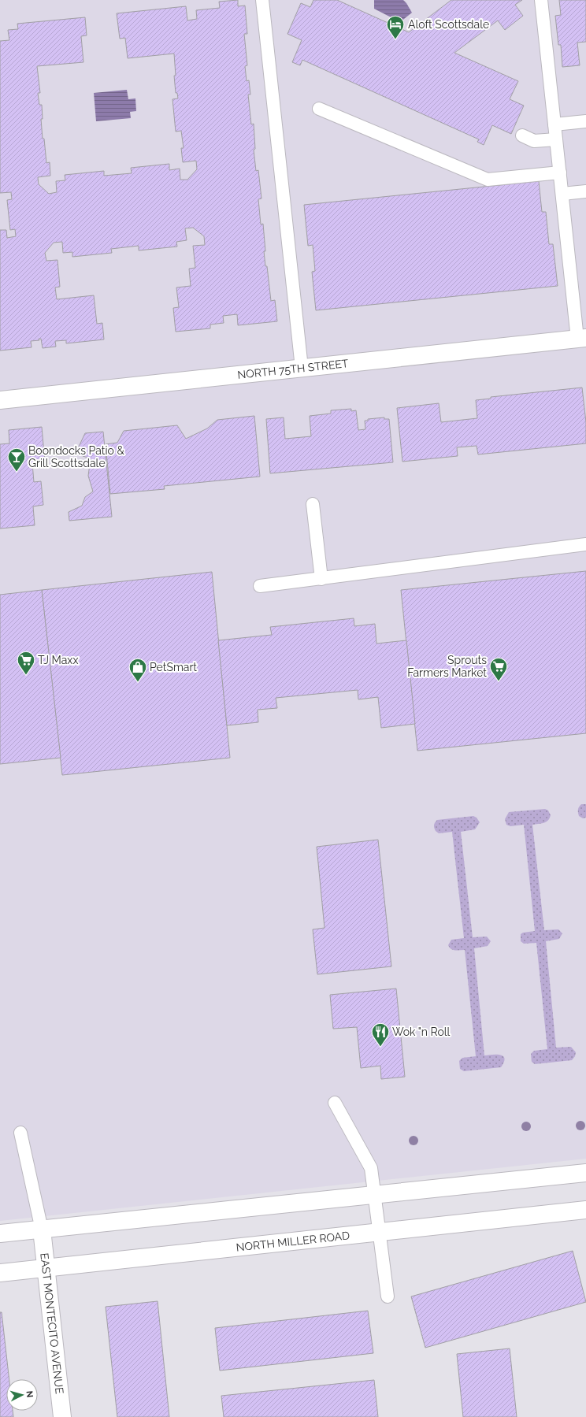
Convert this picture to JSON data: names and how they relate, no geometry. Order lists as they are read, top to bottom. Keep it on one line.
{"streets":{"street":["NORTH 75TH STREET","NORTH MILLER ROAD","EAST MONTECITO AVENUE"]},"crossings":[["NORTH MILLER ROAD","EAST MONTECITO AVENUE"]],"places":{"hotel":["Aloft Scottsdale"],"bar":["Boondocks Patio & Grill Scottsdale"],"supermarket":["TJ Maxx","Sprouts Farmers Market"],"shop":["PetSmart"],"restaurant":["Wok \"n Roll"]},"north":"right"}
